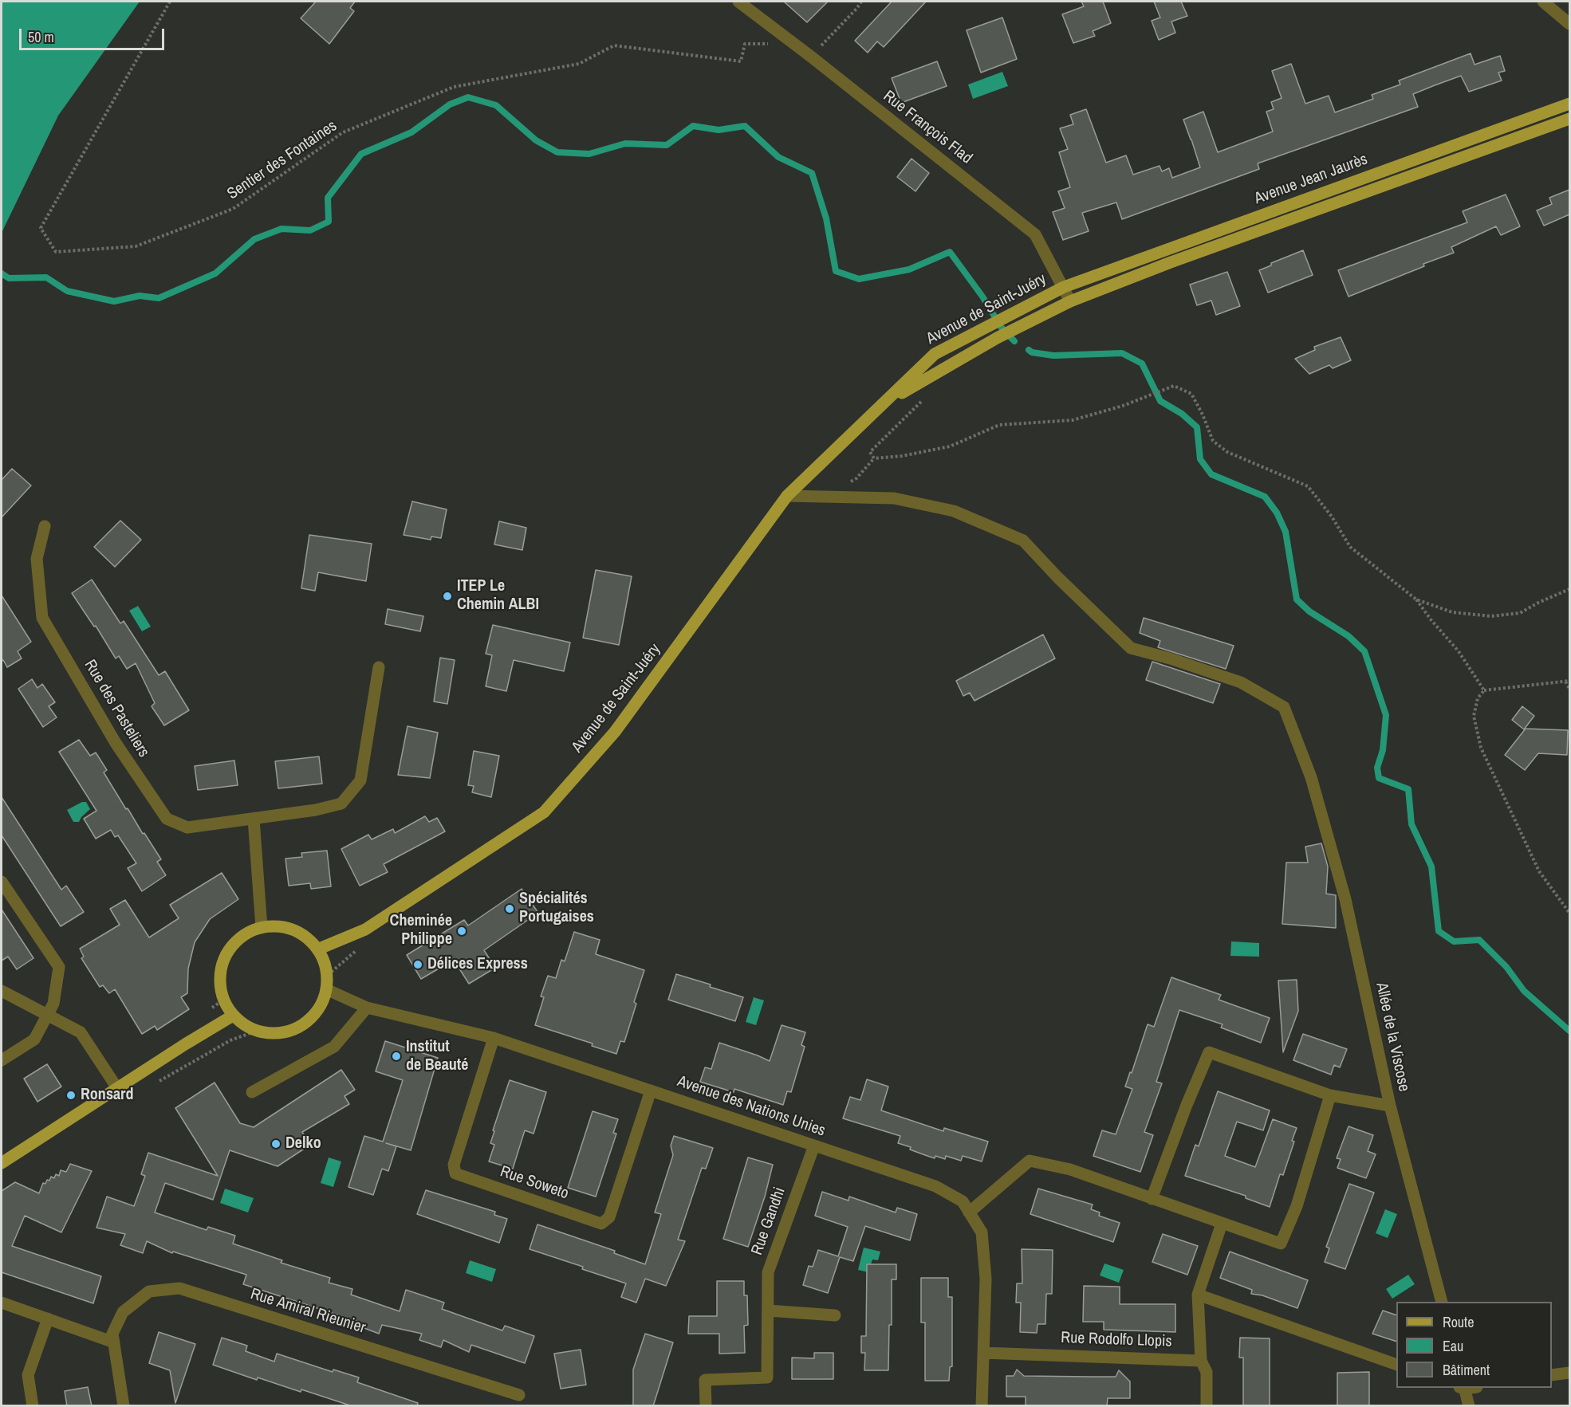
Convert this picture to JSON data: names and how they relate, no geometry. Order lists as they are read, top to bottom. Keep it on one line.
{"streets":{"main road":["Avenue Jean Jaurès","Avenue de Saint-Juéry"],"street":["Rue François Flad","Rue des Pasteliers","Allée de la Viscose","Avenue des Nations Unies","Rue Soweto","Rue Gandhi","Rue Amiral Rieunier","Rue Rodolfo Llopis"],"path":["Sentier des Fontaines"]},"crossings":[["Rue François Flad","Avenue Jean Jaurès"],["Rue François Flad","Avenue de Saint-Juéry"],["Avenue Jean Jaurès","Avenue de Saint-Juéry"],["Avenue de Saint-Juéry","Allée de la Viscose"],["Avenue de Saint-Juéry","Avenue des Nations Unies"],["Avenue des Nations Unies","Rue Soweto"],["Avenue des Nations Unies","Rue Gandhi"],["Avenue des Nations Unies","Rue Rodolfo Llopis"]],"places":["ITEP Le Chemin ALBI","Spécialités Portugaises","Cheminée Philippe","Délices Express","Institut de Beauté","Ronsard","Delko"],"legend":["Route","Eau","Bâtiment"],"scale_bar":"50 m"}
